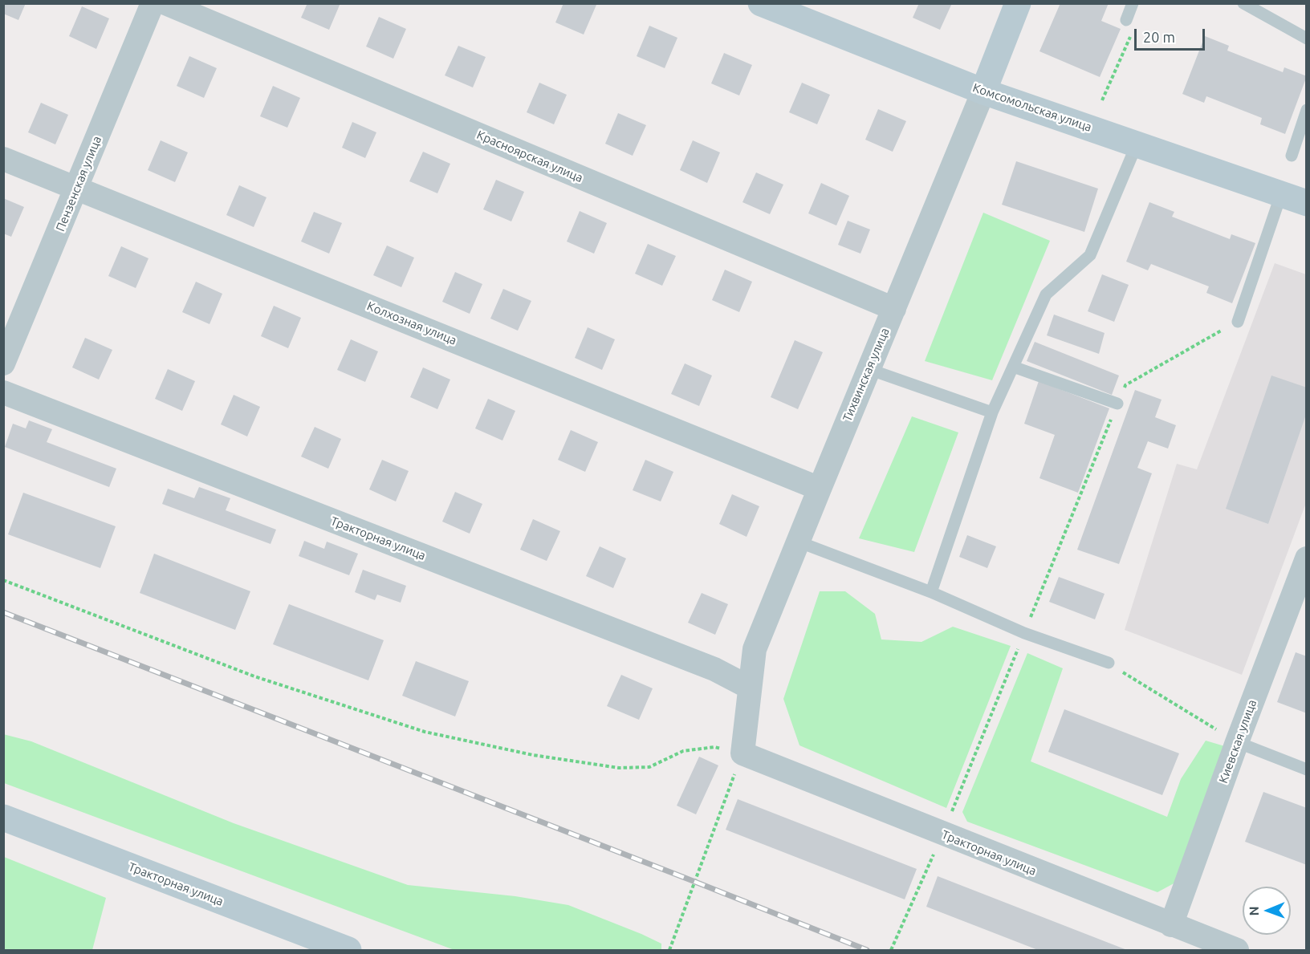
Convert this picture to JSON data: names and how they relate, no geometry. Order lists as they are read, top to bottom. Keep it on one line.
{"streets":{"main road":["Комсомольская улица","Тихвинская улица","Тракторная улица"],"street":["Красноярская улица","Пензенская улица","Колхозная улица","Киевская улица"]},"crossings":[["Комсомольская улица","Тихвинская улица"],["Красноярская улица","Тихвинская улица"],["Пензенская улица","Колхозная улица"],["Колхозная улица","Тихвинская улица"],["Тихвинская улица","Тракторная улица"],["Тракторная улица","Киевская улица"]],"scale_bar":"20 m","north":"left"}
